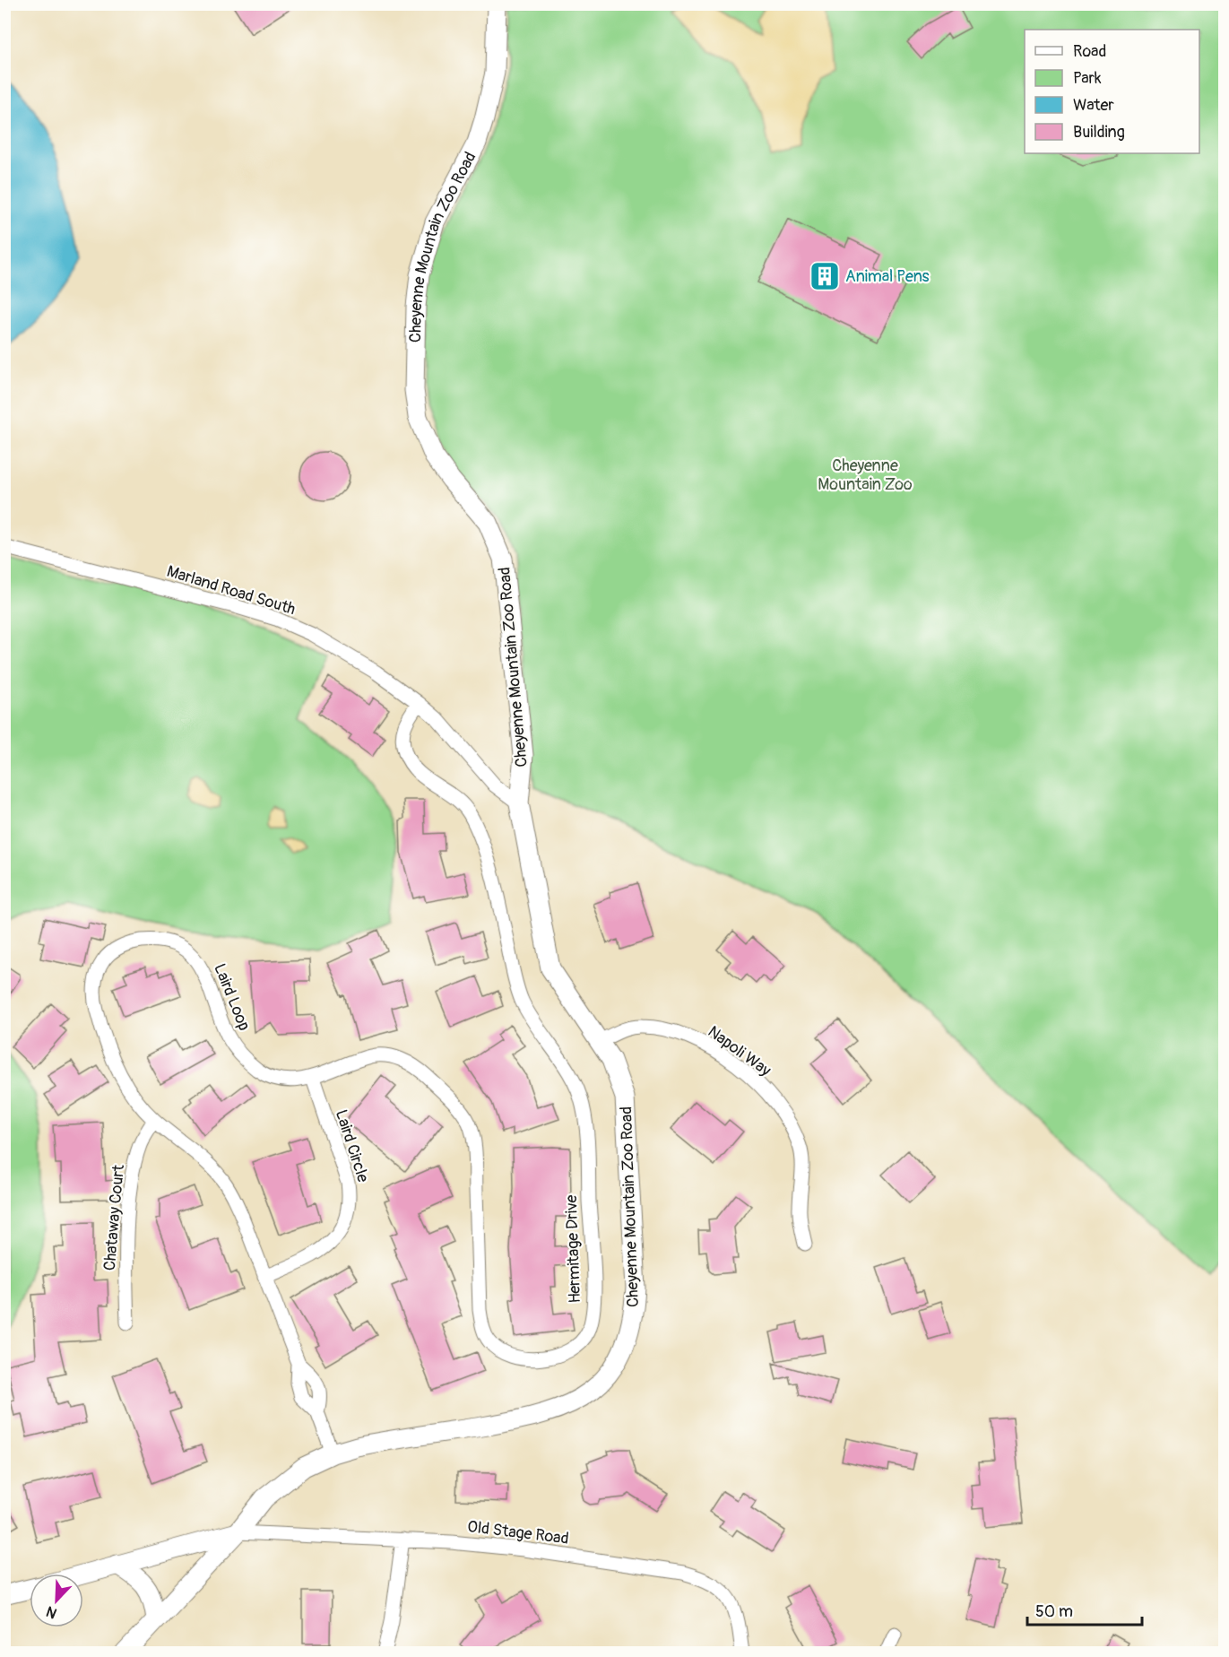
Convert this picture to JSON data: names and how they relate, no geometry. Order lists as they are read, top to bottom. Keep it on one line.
{"streets":{"street":["Cheyenne Mountain Zoo Road","Marland Road South","Laird Loop","Napoli Way","Laird Circle","Chataway Court","Hermitage Drive","Old Stage Road"]},"crossings":[["Cheyenne Mountain Zoo Road","Marland Road South"],["Cheyenne Mountain Zoo Road","Napoli Way"],["Cheyenne Mountain Zoo Road","Old Stage Road"],["Marland Road South","Hermitage Drive"],["Laird Loop","Laird Circle"],["Laird Loop","Chataway Court"],["Laird Loop","Hermitage Drive"],["Laird Circle","Hermitage Drive"]],"parks":["Cheyenne Mountain Zoo"],"places":{"building":["Animal Pens"]},"legend":["Road","Park","Water","Building"],"scale_bar":"50 m","north":"bottom left"}
